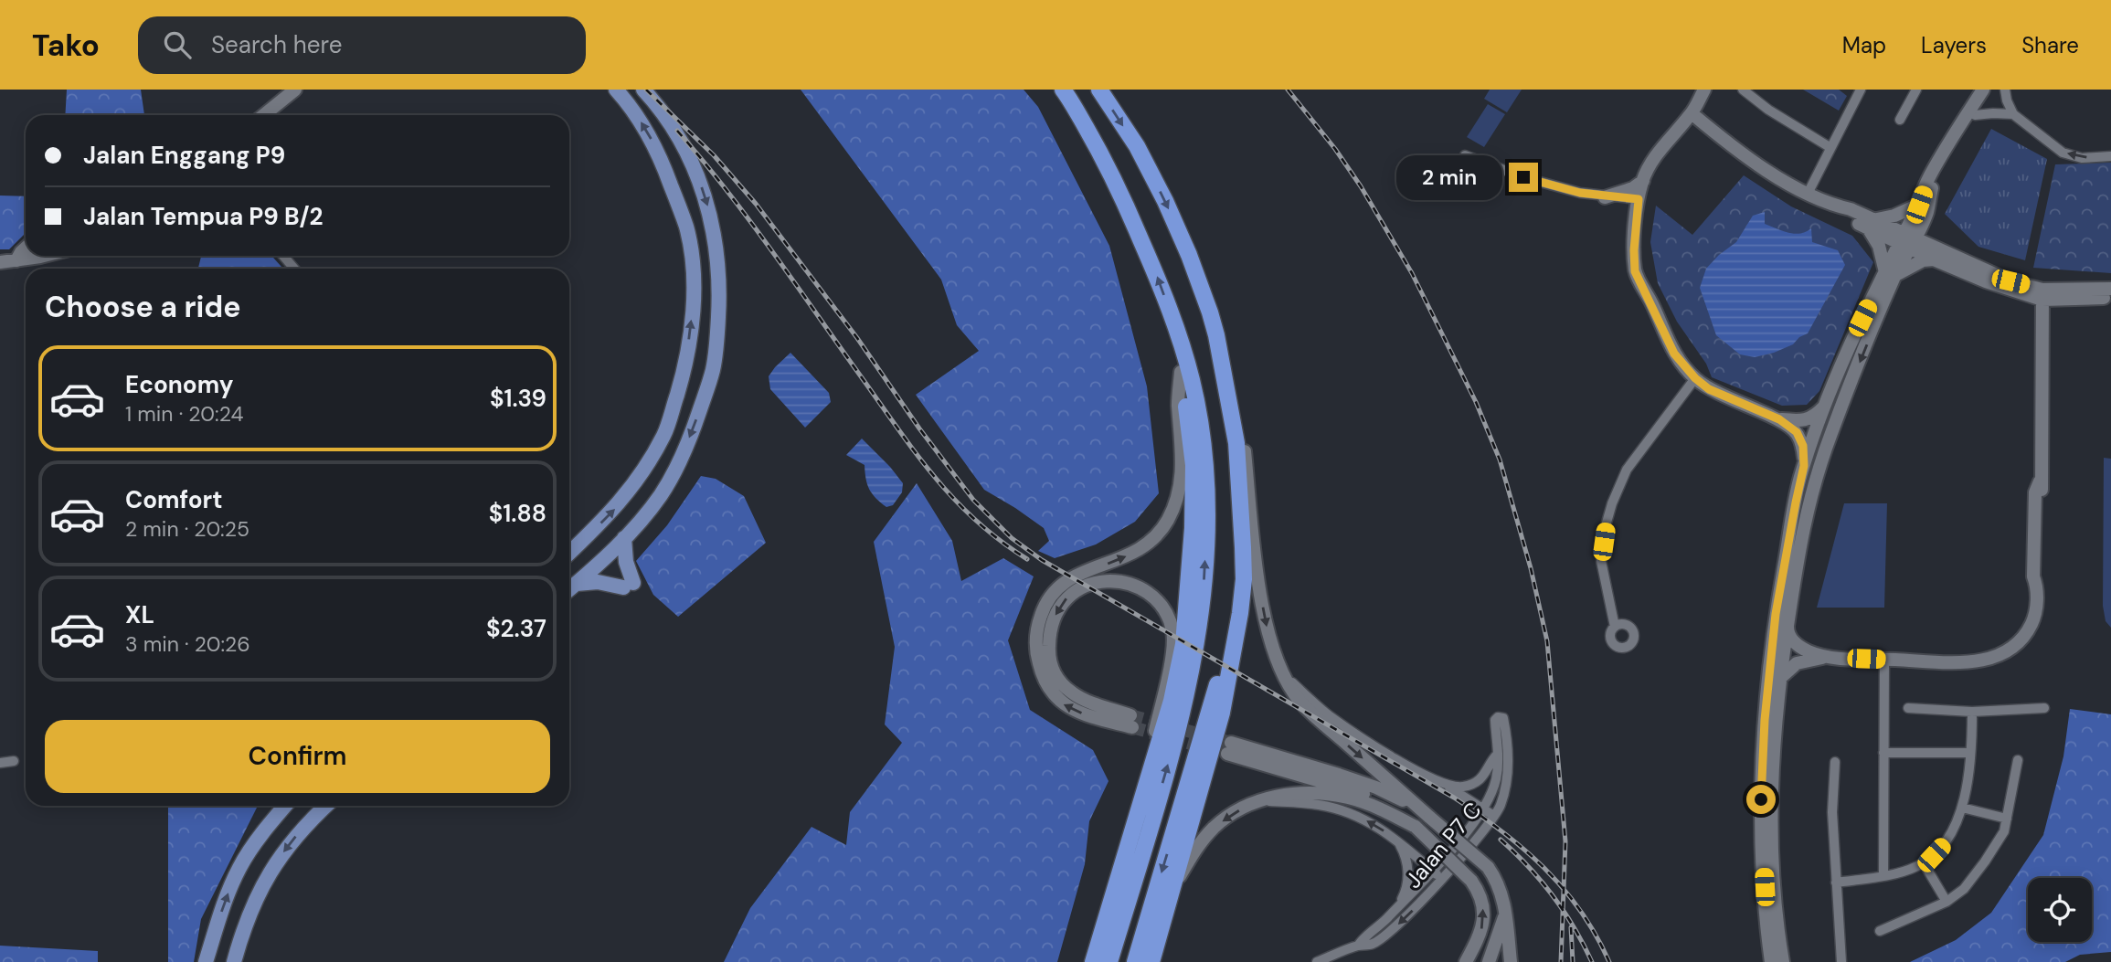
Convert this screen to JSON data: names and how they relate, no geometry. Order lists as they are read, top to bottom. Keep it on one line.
{"streets":{"street":["Jalan P7 C"]},"page":{"header":"Tako","search":"Search here","nav":["Map","Layers","Share"],"banner":["Jalan Enggang P9","Jalan Tempua P9 B/2"],"bubble":"2 min","heading":"Choose a ride","list":[{"name":"Economy","note":"1 min · 20:24","value":"$1.39"},{"name":"Comfort","note":"2 min · 20:25","value":"$1.88"},{"name":"XL","note":"3 min · 20:26","value":"$2.37"}],"buttons":"Confirm"}}
